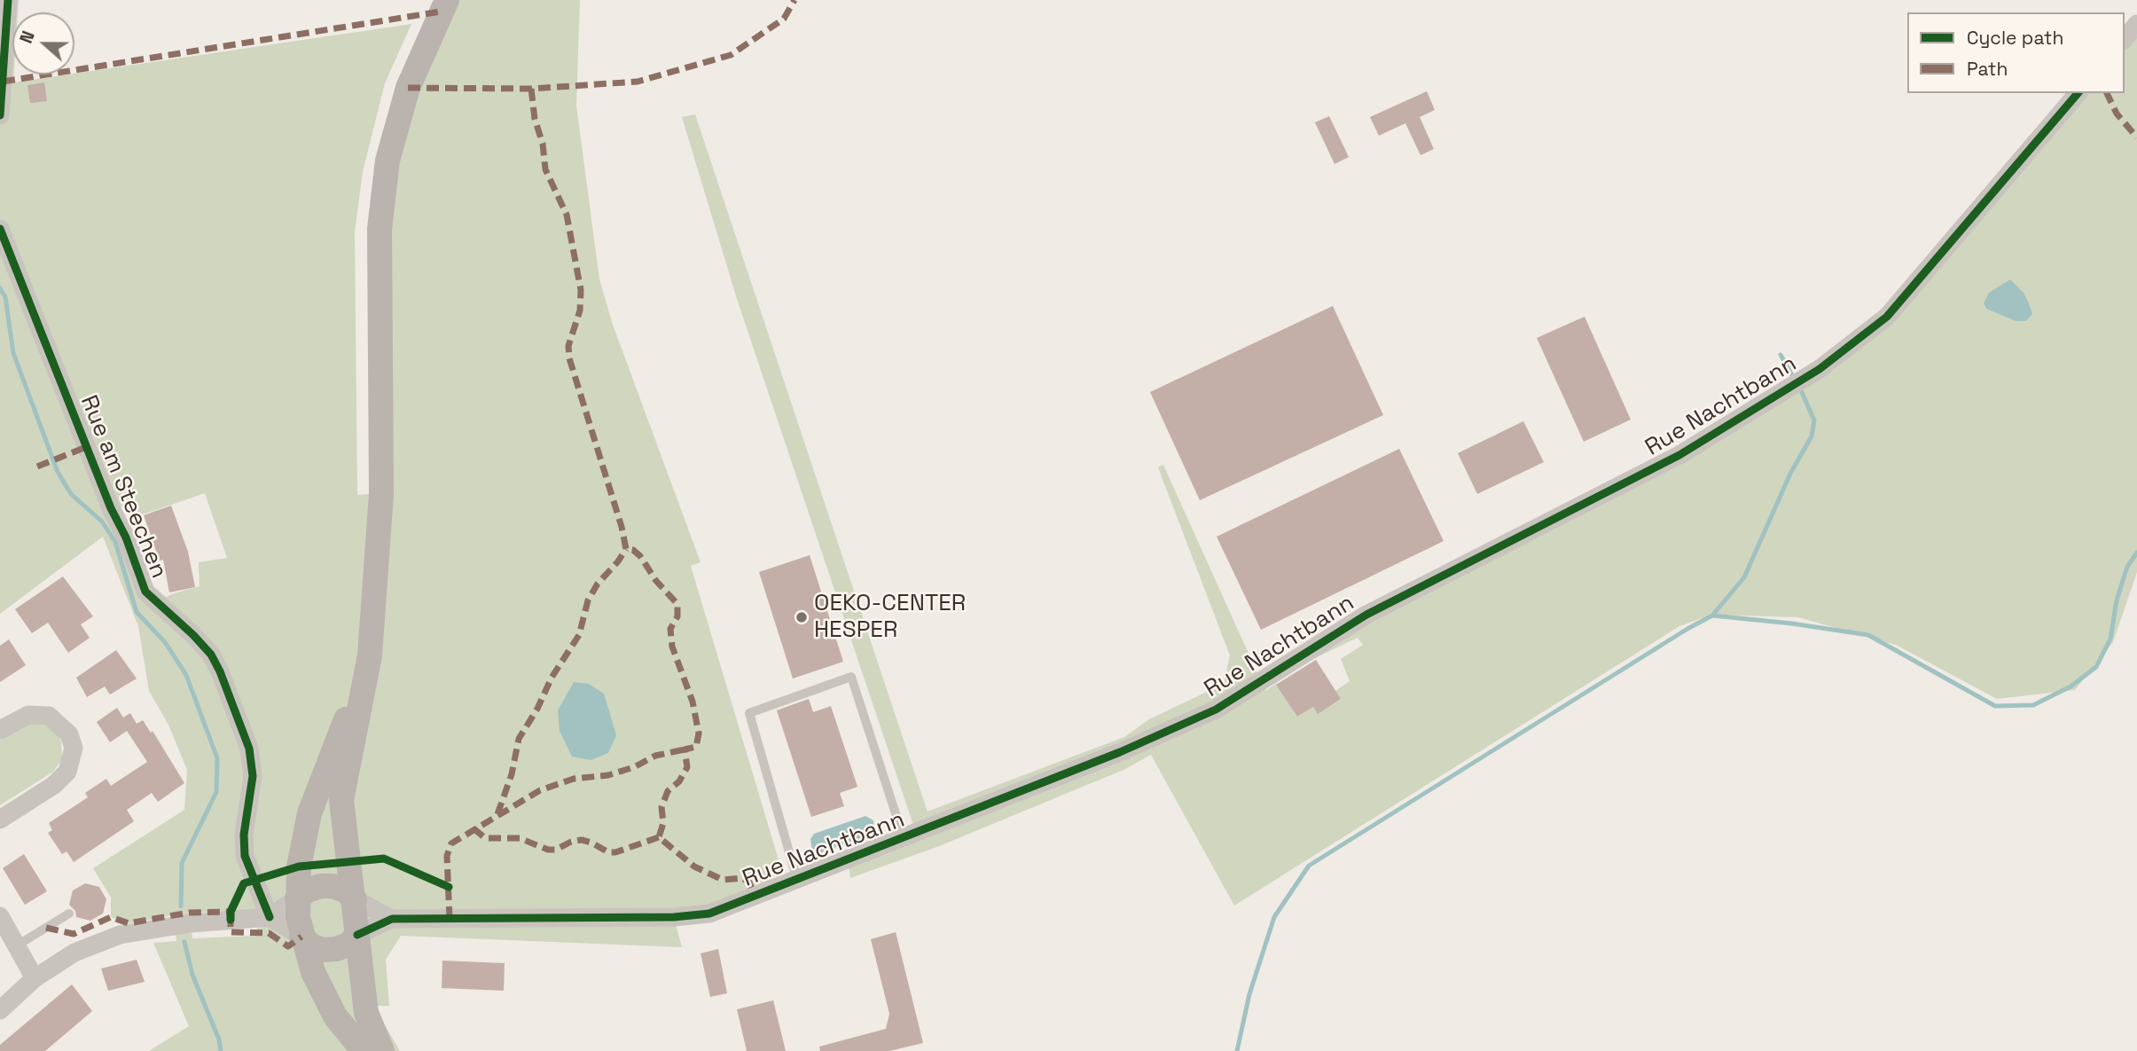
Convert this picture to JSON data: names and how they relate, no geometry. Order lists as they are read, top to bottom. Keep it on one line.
{"streets":{"street":["Rue Nachtbann","Rue am Steechen"]},"places":["OEKO-CENTER HESPER"],"legend":["Cycle path","Path"],"north":"left"}
